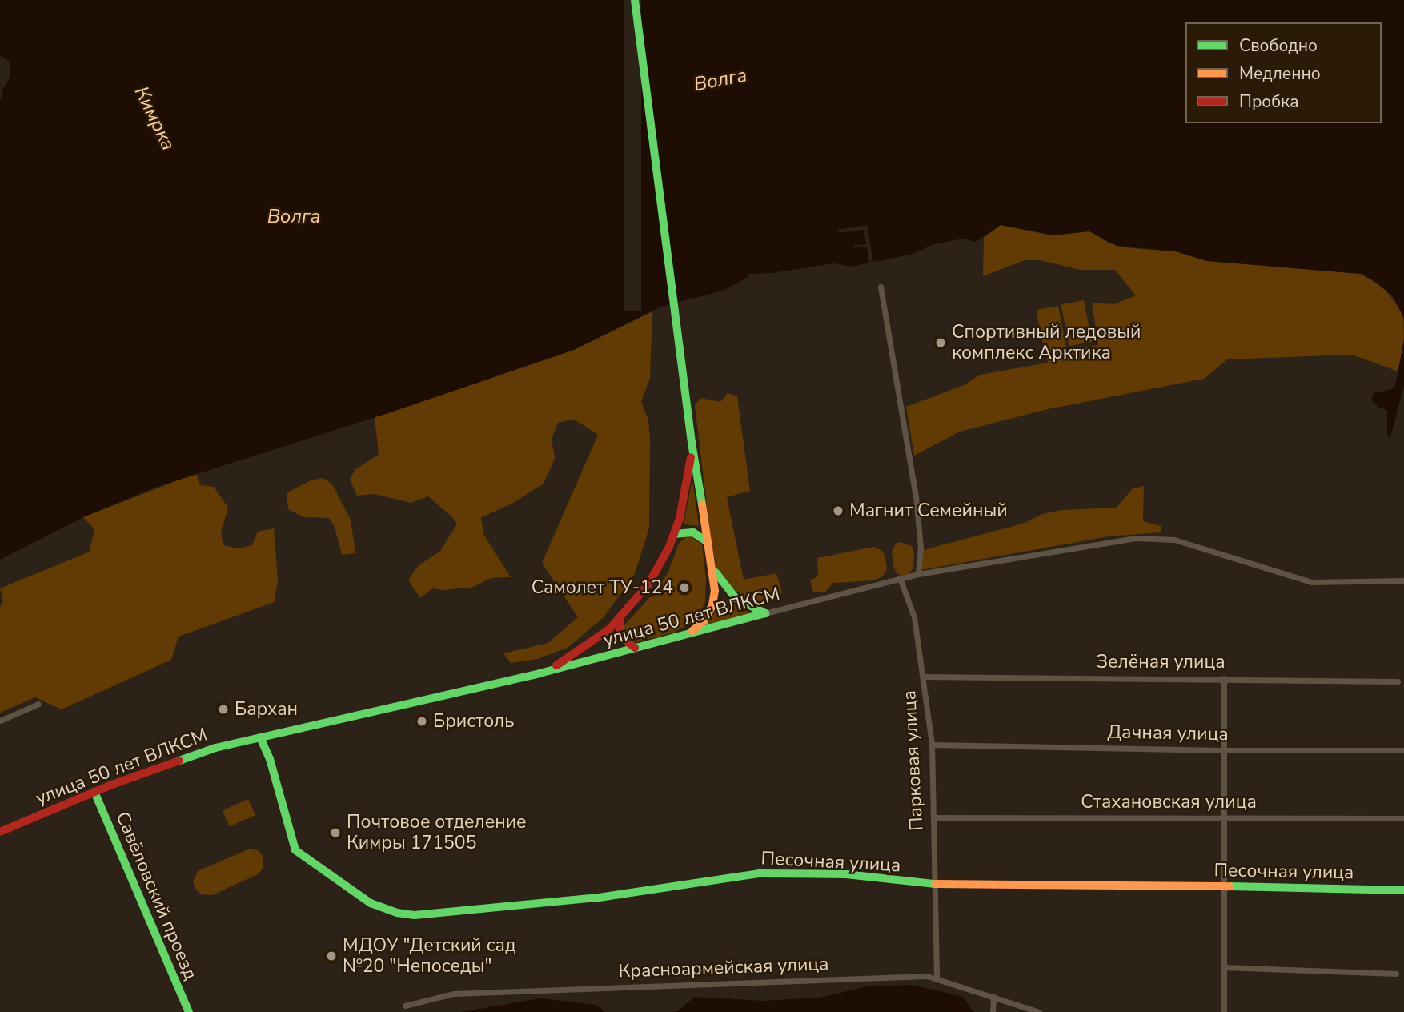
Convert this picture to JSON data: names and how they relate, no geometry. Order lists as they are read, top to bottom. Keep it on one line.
{"streets":{"main road":["улица 50 лет ВЛКСМ","Песочная улица","Савёловский проезд"],"street":["Зелёная улица","Дачная улица","Парковая улица","Стахановская улица","Красноармейская улица"]},"crossings":[["улица 50 лет ВЛКСМ","Парковая улица"],["улица 50 лет ВЛКСМ","Песочная улица"],["улица 50 лет ВЛКСМ","Савёловский проезд"],["Зелёная улица","Парковая улица"],["Дачная улица","Парковая улица"],["Парковая улица","Стахановская улица"],["Парковая улица","Песочная улица"],["Парковая улица","Красноармейская улица"]],"water":["Волга","Кимрка"],"places":["Спортивный ледовый комплекс Арктика","Магнит Семейный","Самолет ТУ-124","Бархан","Бристоль","Почтовое отделение Кимры 171505","МДОУ \"Детский сад №20 \"Непоседы\""],"legend":["Свободно","Медленно","Пробка"]}
